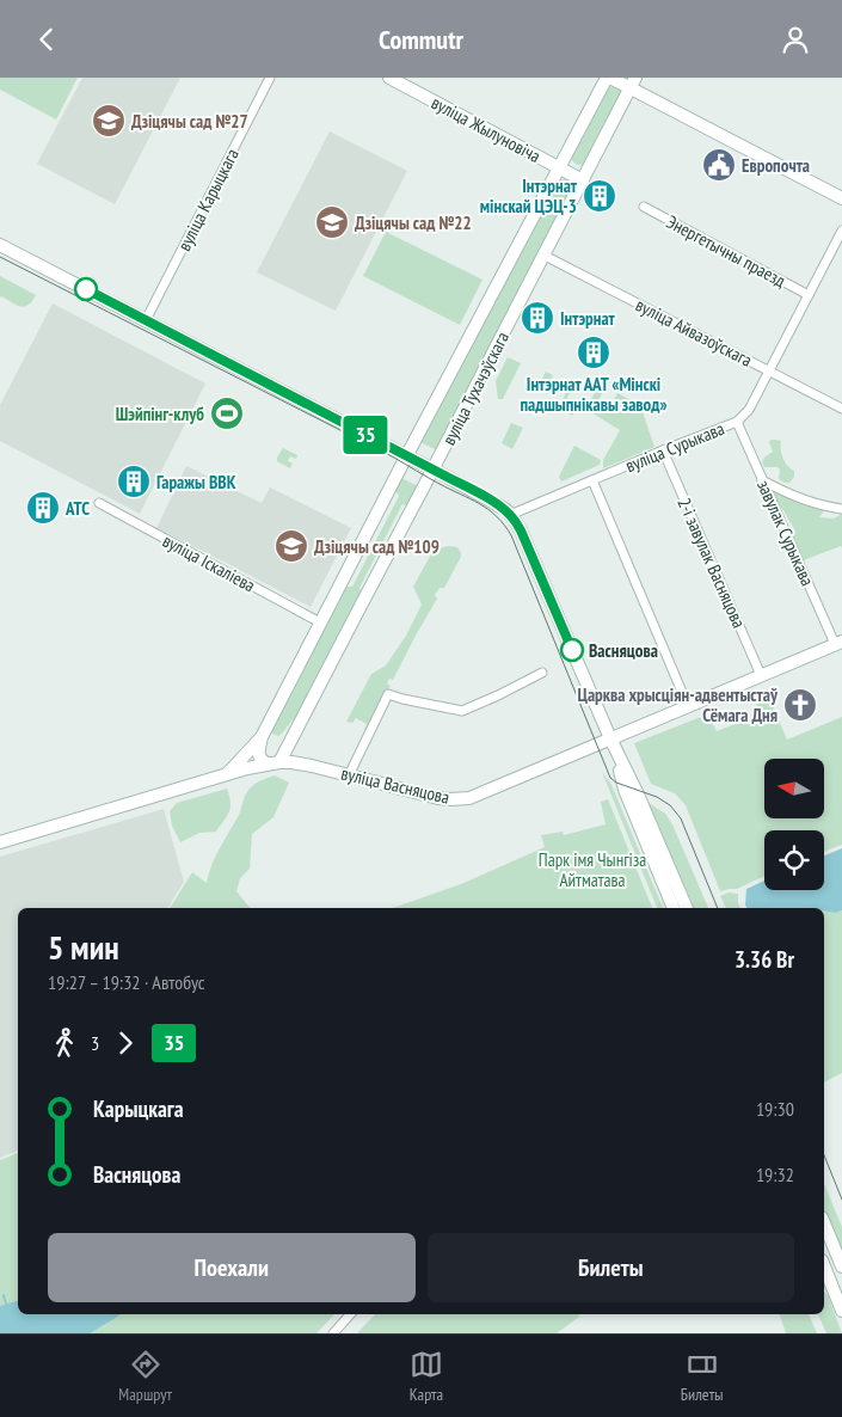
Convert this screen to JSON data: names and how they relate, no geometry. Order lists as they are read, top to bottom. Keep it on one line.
{"streets":{"main road":["вуліца Жылуновіча","вуліца Тухачэўскага","вуліца Васняцова"],"street":["вуліца Карыцкага","Энергетычны праезд","вуліца Айвазоўскага","вуліца Сурыкава","завулак Сурыкава","вуліца Іскаліева","2-і завулак Васняцова"]},"crossings":[["вуліца Жылуновіча","вуліца Тухачэўскага"],["Энергетычны праезд","вуліца Сурыкава"],["вуліца Айвазоўскага","вуліца Тухачэўскага"],["вуліца Айвазоўскага","вуліца Сурыкава"],["вуліца Тухачэўскага","вуліца Іскаліева"],["вуліца Тухачэўскага","вуліца Васняцова"],["вуліца Сурыкава","завулак Сурыкава"],["вуліца Сурыкава","2-і завулак Васняцова"],["завулак Сурыкава","вуліца Васняцова"],["2-і завулак Васняцова","вуліца Васняцова"]],"parks":["Парк імя Чынгіза Айтматава"],"places":{"school or university":["Дзіцячы сад №27","Дзіцячы сад №22","Дзіцячы сад №109"],"public building":["Европочта"],"building":["Інтэрнат мінскай ЦЭЦ-3","Інтэрнат","Інтэрнат ААТ «Мінскі падшыпнікавы завод»","Гаражы ВВК","АТС"],"sports":["Шэйпінг-клуб"],"other":["Васняцова"],"church":["Царква хрысціян-адвентыстаў Сёмага Дня"]},"lines":["bus line 35"],"north":"left","page":{"header":"Commutr","on_map":"35","heading":["5 мин","19:27 – 19:32 · Автобус","3.36 Br"],"legs":["3","35"],"list":[{"name":"Карыцкага","value":"19:30"},{"name":"Васняцова","value":"19:32"}],"buttons":["Поехали","Билеты"],"tabs":["Маршрут","Карта","Билеты"]}}
